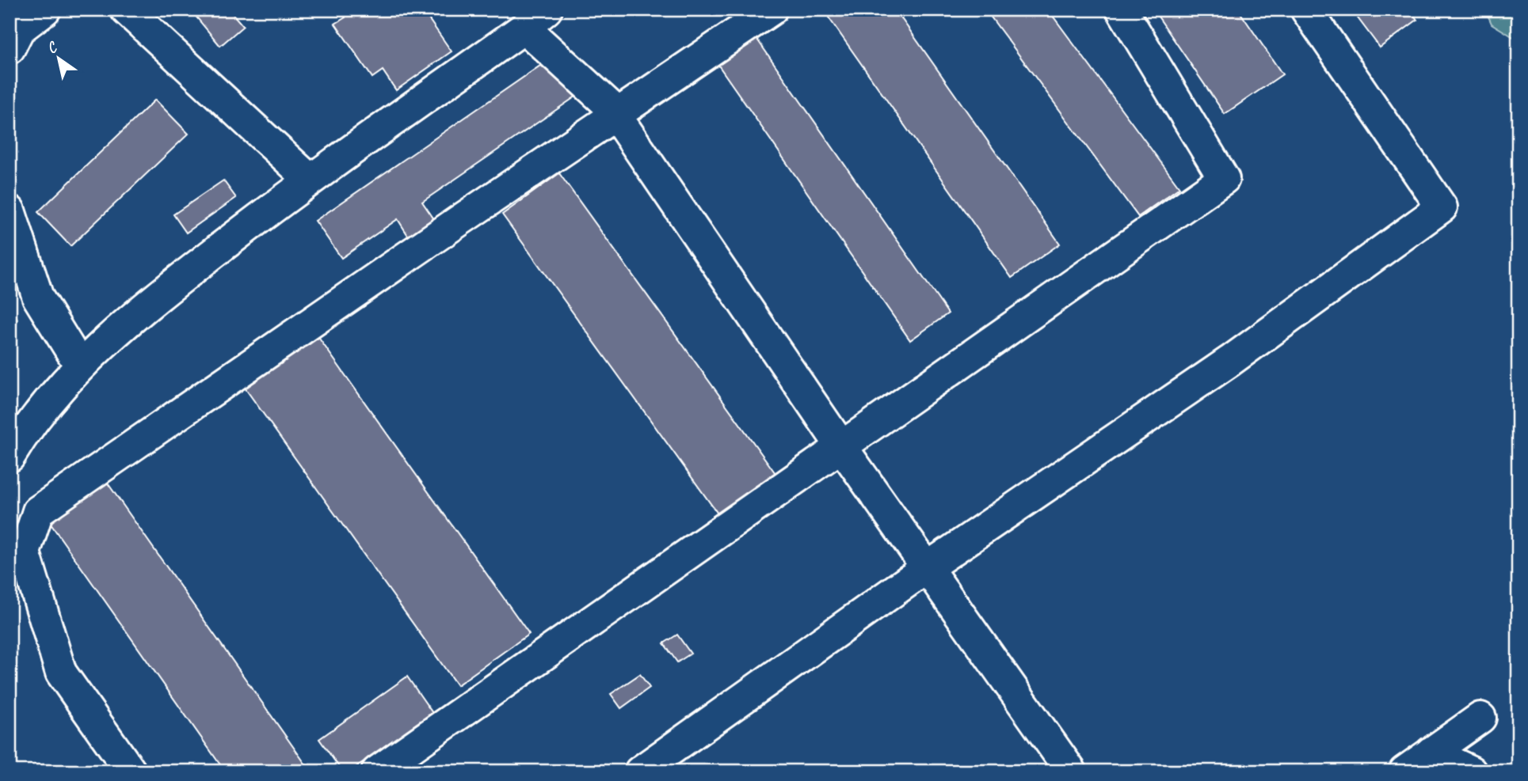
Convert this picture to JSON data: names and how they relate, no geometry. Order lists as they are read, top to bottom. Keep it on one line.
{"north":"top left"}
